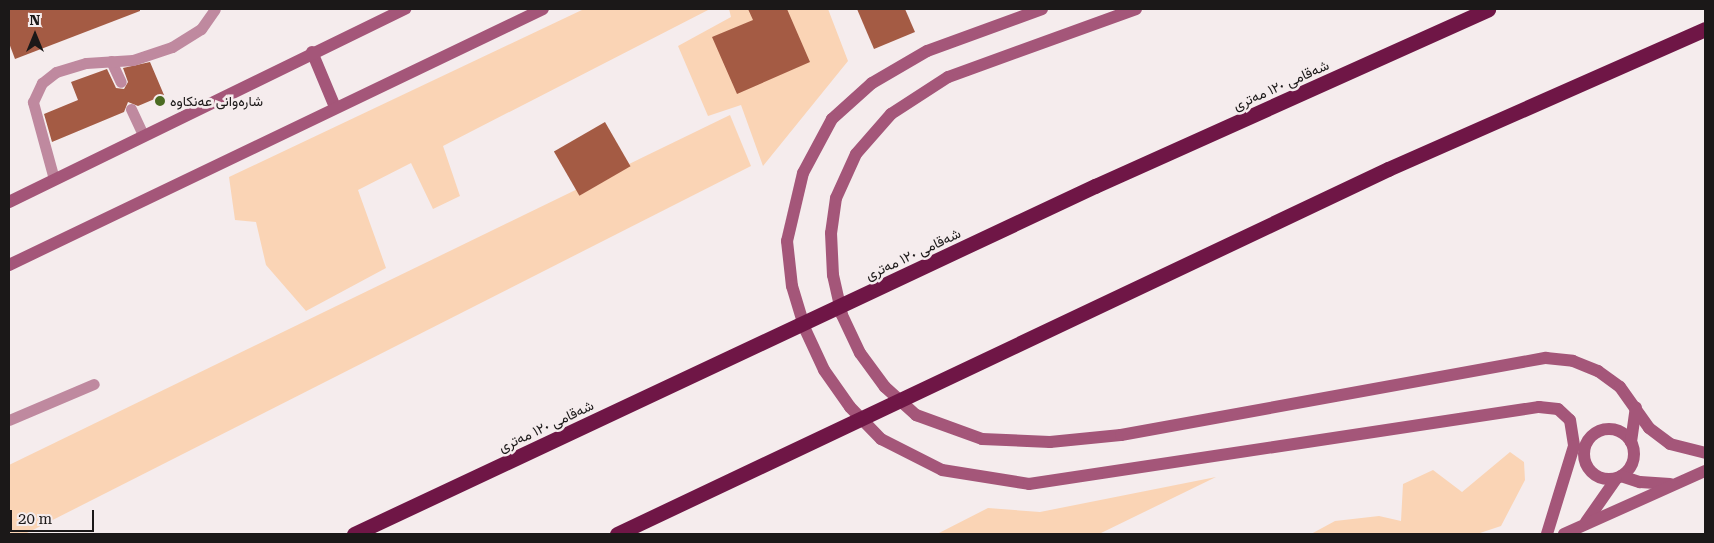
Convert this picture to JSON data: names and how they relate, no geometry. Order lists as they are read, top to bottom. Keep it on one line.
{"streets":{"highway":["شەقامی ١٢٠ مەتری"]},"places":["شارەوانی عەنکاوە"],"scale_bar":"20 m","north":"top"}
